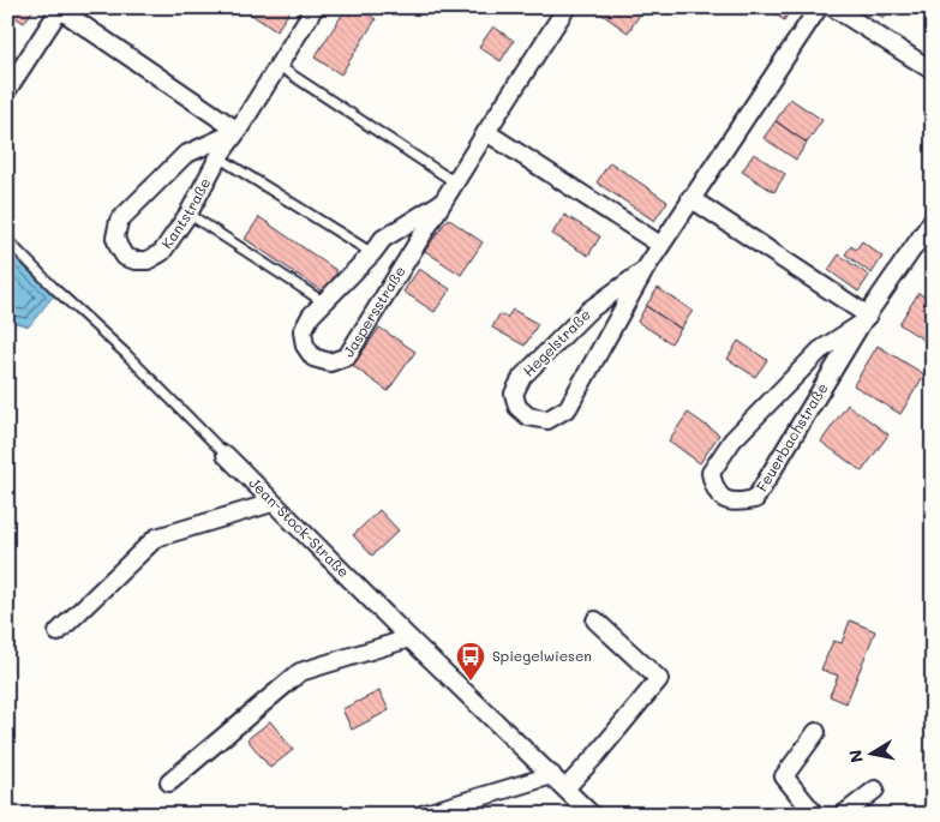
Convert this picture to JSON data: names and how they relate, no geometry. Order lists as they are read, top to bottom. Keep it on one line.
{"streets":{"street":["Kantstraße","Jaspersstraße","Hegelstraße","Feuerbachstraße","Jean-Stock-Straße"]},"places":{"bus stop":["Spiegelwiesen"]},"north":"left"}
